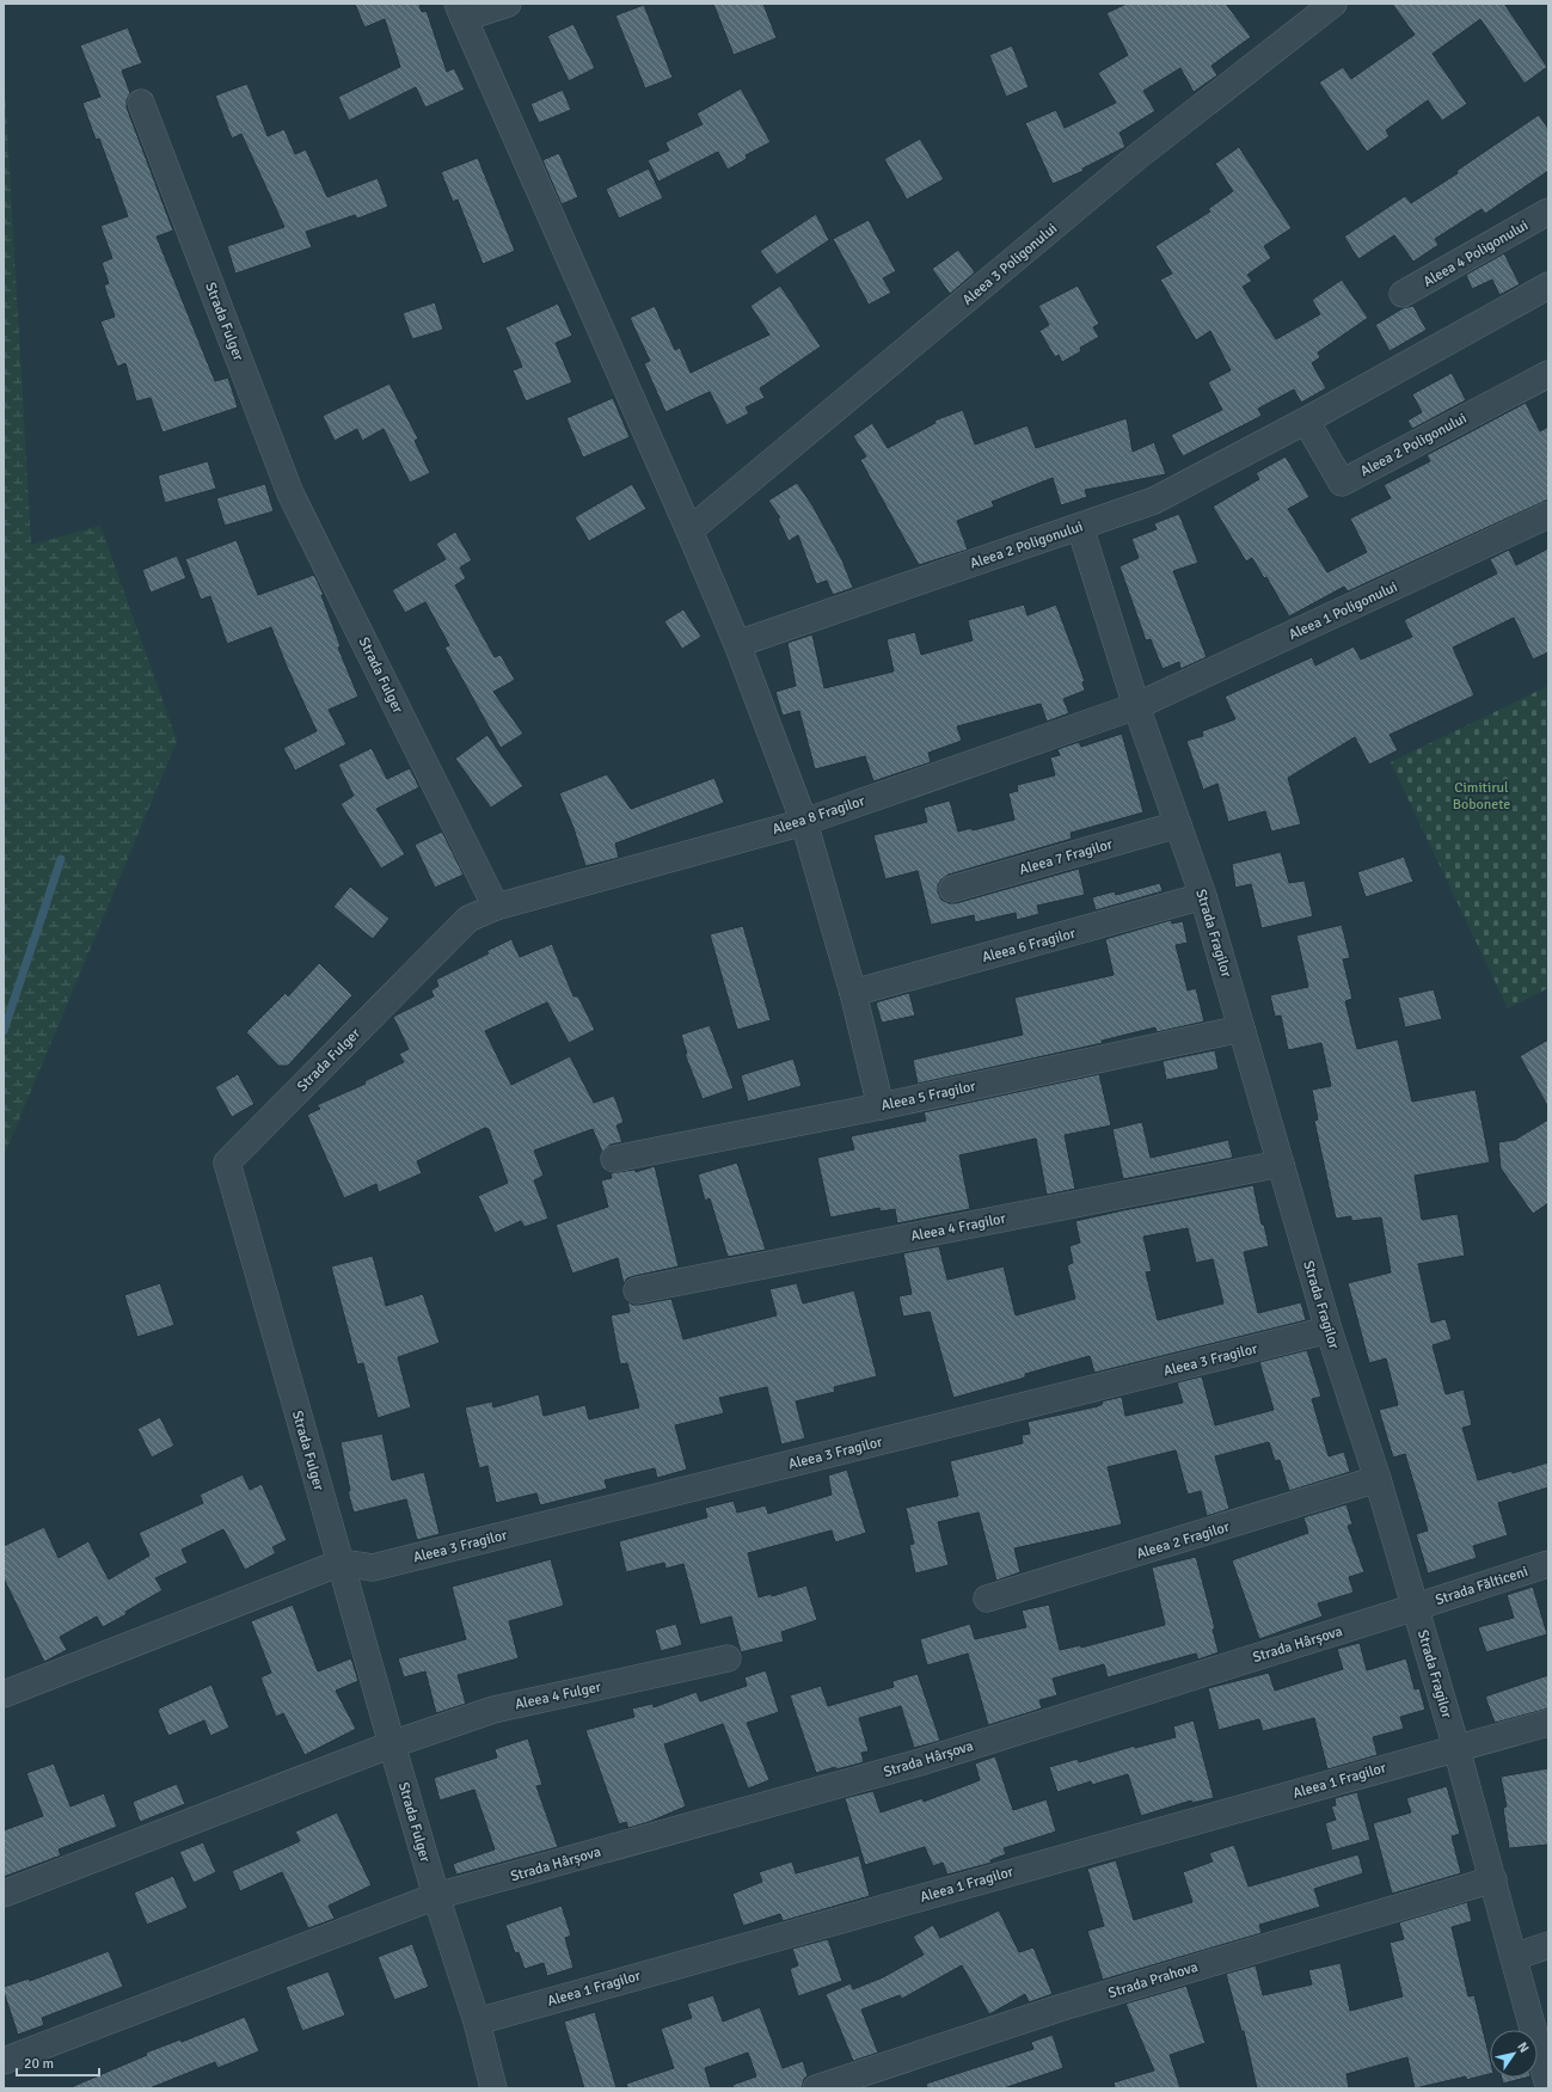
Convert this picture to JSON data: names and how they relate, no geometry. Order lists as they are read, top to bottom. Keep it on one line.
{"streets":{"street":["Aleea 4 Poligonului","Aleea 3 Poligonului","Strada Fulger","Aleea 2 Poligonului","Aleea 1 Poligonului","Aleea 8 Fragilor","Aleea 7 Fragilor","Strada Fragilor","Aleea 6 Fragilor","Aleea 5 Fragilor","Aleea 4 Fragilor","Aleea 3 Fragilor","Aleea 2 Fragilor","Strada Fălticeni","Strada Hârșova","Aleea 4 Fulger","Aleea 1 Fragilor","Strada Prahova"]},"crossings":[["Strada Fulger","Aleea 8 Fragilor"],["Strada Fulger","Aleea 3 Fragilor"],["Strada Fulger","Strada Hârșova"],["Strada Fulger","Aleea 4 Fulger"],["Strada Fulger","Aleea 1 Fragilor"],["Aleea 2 Poligonului","Strada Fragilor"],["Aleea 1 Poligonului","Aleea 8 Fragilor"],["Aleea 1 Poligonului","Strada Fragilor"],["Aleea 8 Fragilor","Strada Fragilor"],["Aleea 7 Fragilor","Strada Fragilor"],["Strada Fragilor","Aleea 6 Fragilor"],["Strada Fragilor","Aleea 5 Fragilor"],["Strada Fragilor","Aleea 4 Fragilor"],["Strada Fragilor","Aleea 3 Fragilor"],["Strada Fragilor","Aleea 2 Fragilor"],["Strada Fragilor","Strada Fălticeni"],["Strada Fragilor","Strada Hârșova"],["Strada Fragilor","Aleea 1 Fragilor"],["Strada Fragilor","Strada Prahova"],["Strada Fălticeni","Strada Hârșova"]],"parks":["Cimitirul Bobonete"],"scale_bar":"20 m","north":"top right"}
